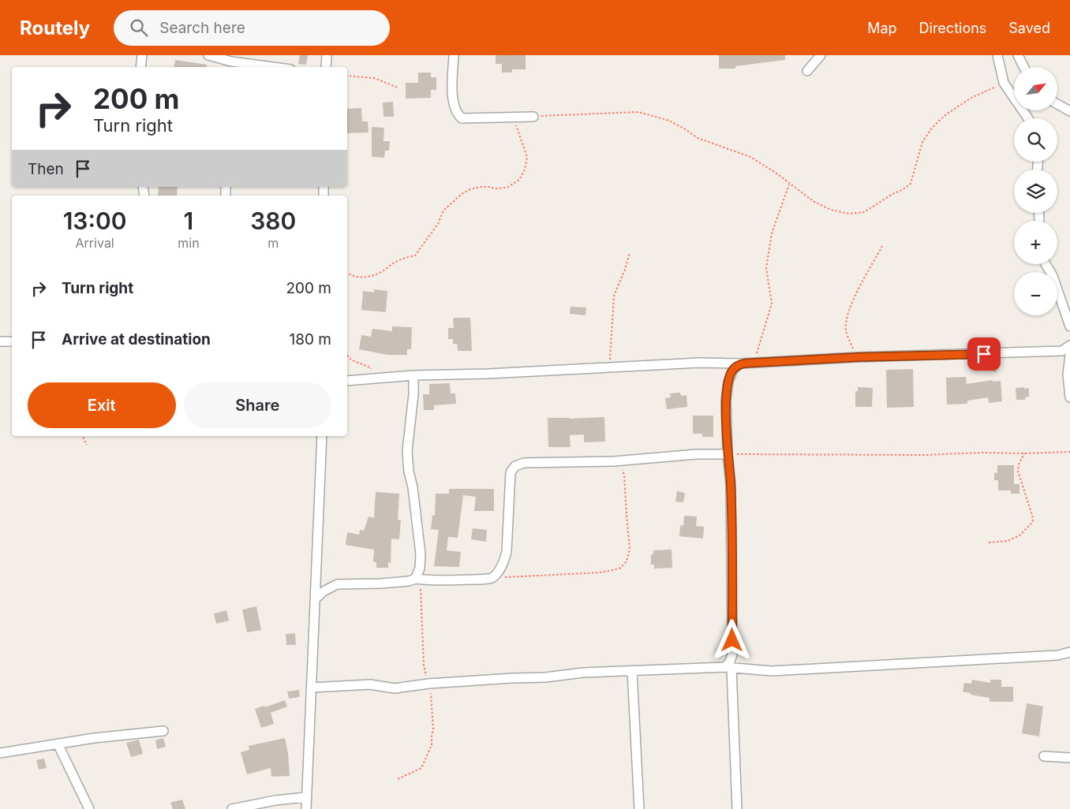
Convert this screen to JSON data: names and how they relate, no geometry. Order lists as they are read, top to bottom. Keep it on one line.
{"north":"top right","page":{"header":"Routely","search":"Search here","nav":["Map","Directions","Saved"],"map_buttons":["+","−"],"turn":["200 m","Turn right"],"then":"Then","eta":["13:00","Arrival","1","min","380","m"],"list":[{"name":"Turn right","value":"200 m"},{"name":"Arrive at destination","value":"180 m"}],"buttons":["Exit","Share"]}}
